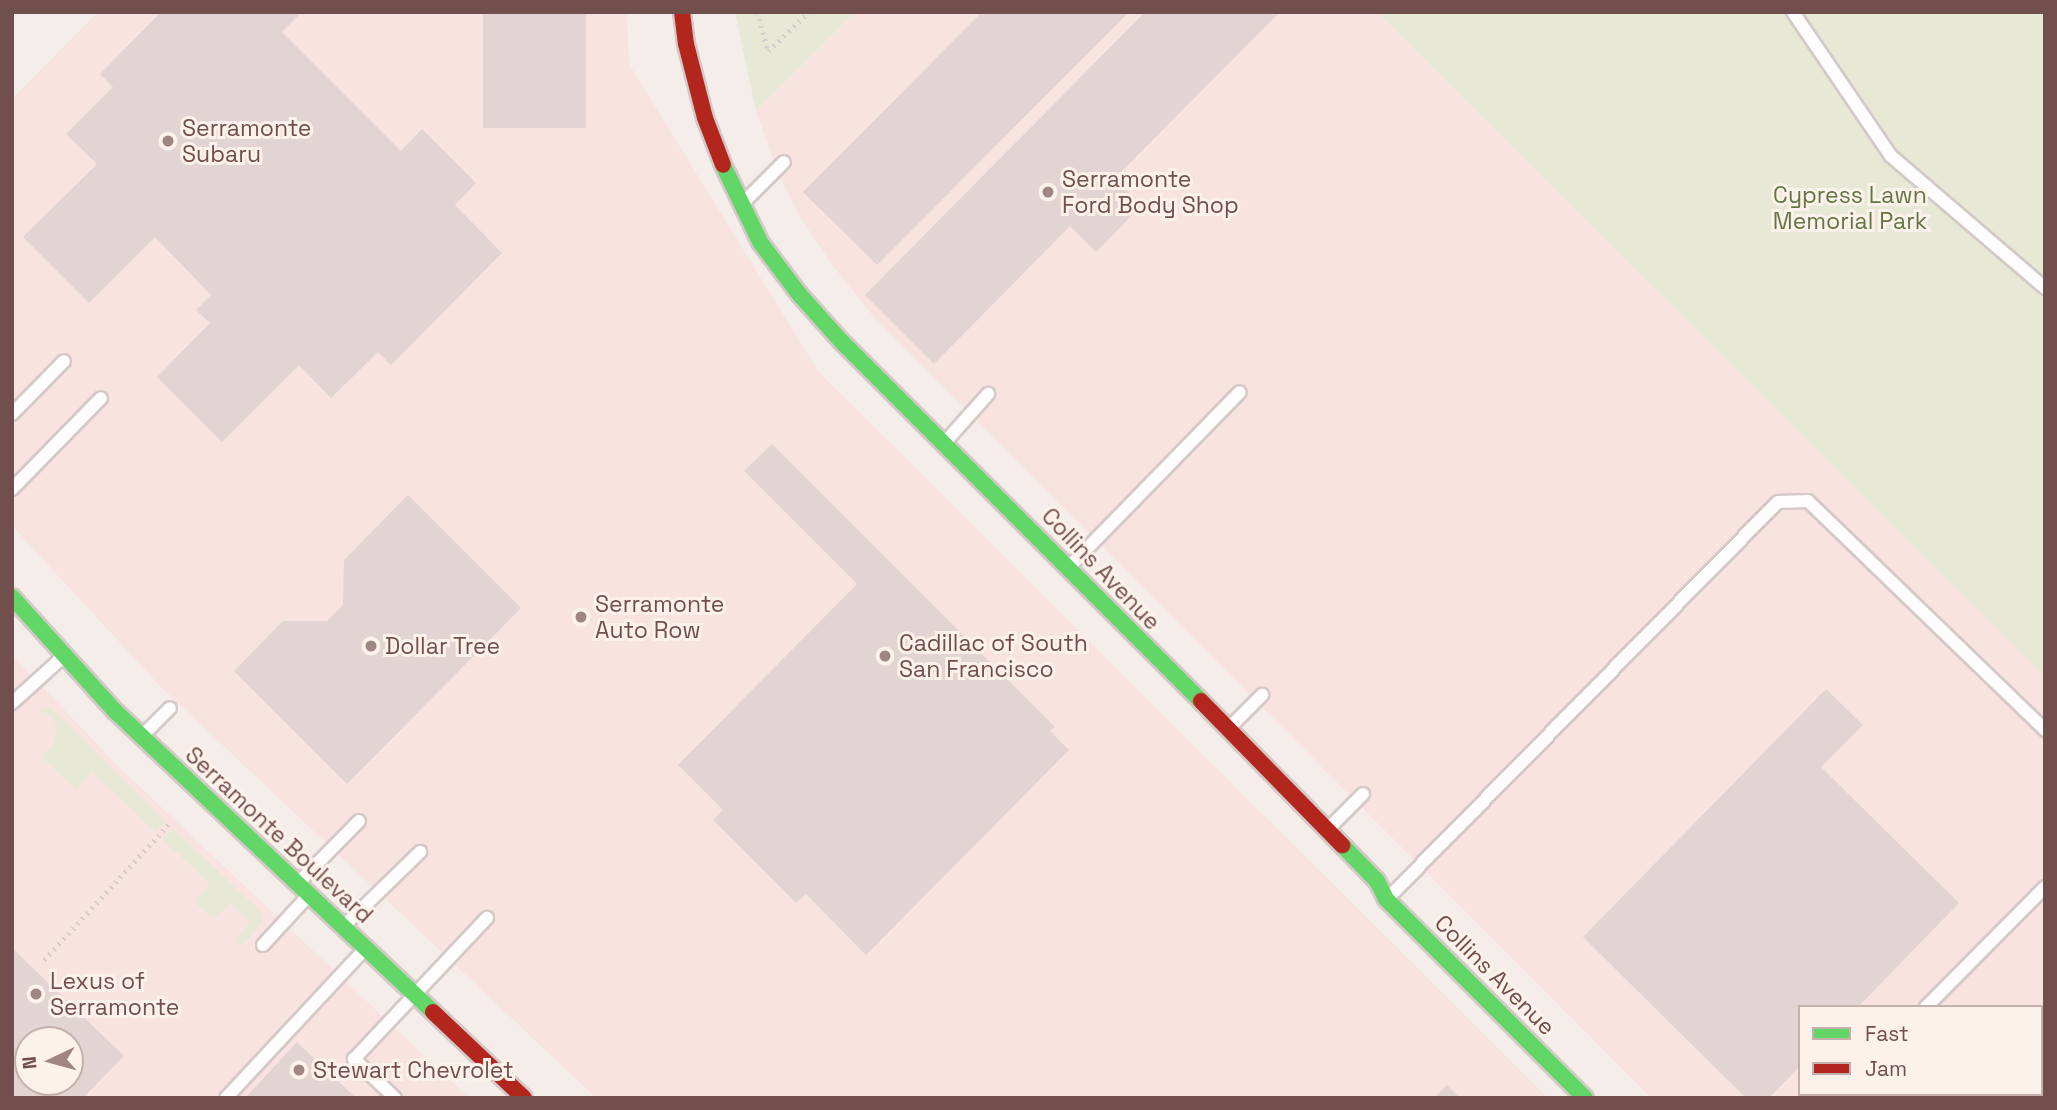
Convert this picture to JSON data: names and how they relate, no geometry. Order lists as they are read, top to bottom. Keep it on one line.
{"streets":{"street":["Collins Avenue","Serramonte Boulevard"]},"parks":["Cypress Lawn Memorial Park"],"places":["Serramonte Subaru","Serramonte Ford Body Shop","Serramonte Auto Row","Dollar Tree","Cadillac of South San Francisco","Lexus of Serramonte","Stewart Chevrolet"],"legend":["Fast","Jam"],"north":"left"}
